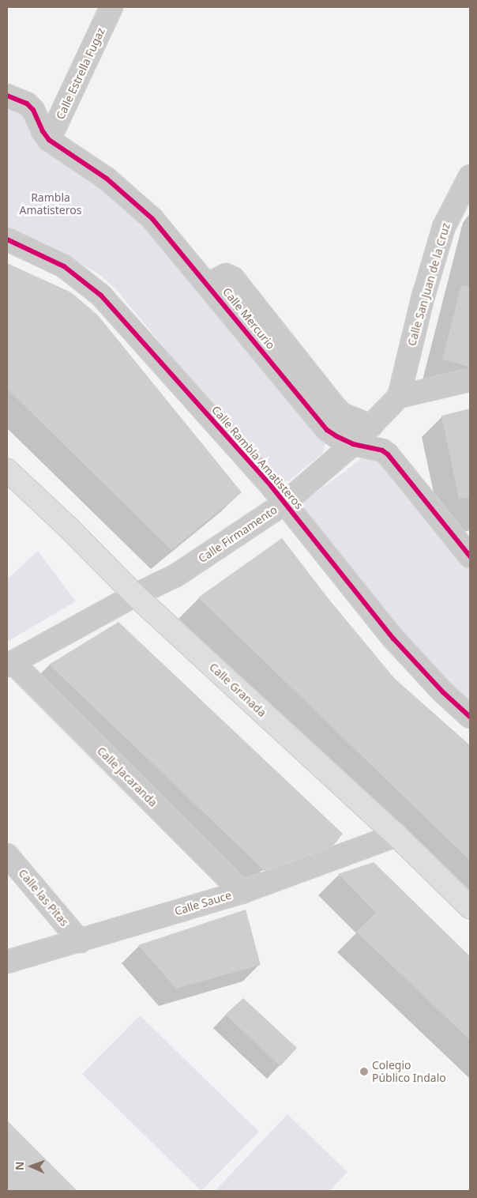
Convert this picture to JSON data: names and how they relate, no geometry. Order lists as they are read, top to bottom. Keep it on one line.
{"streets":{"main road":["Calle Granada"],"street":["Calle Estrella Fugaz","Calle San Juan de la Cruz","Calle Mercurio","Calle Rambla Amatisteros","Calle Firmamento","Calle Jacaranda","Calle las Pitas","Calle Sauce"]},"crossings":[["Calle Estrella Fugaz","Calle Mercurio"],["Calle San Juan de la Cruz","Calle Firmamento"],["Calle Mercurio","Calle Firmamento"],["Calle Rambla Amatisteros","Calle Firmamento"],["Calle Firmamento","Calle Granada"],["Calle Firmamento","Calle Jacaranda"],["Calle Granada","Calle Sauce"],["Calle Jacaranda","Calle Sauce"],["Calle las Pitas","Calle Sauce"]],"parks":["Rambla Amatisteros"],"places":["Colegio Público Indalo"],"north":"left"}
